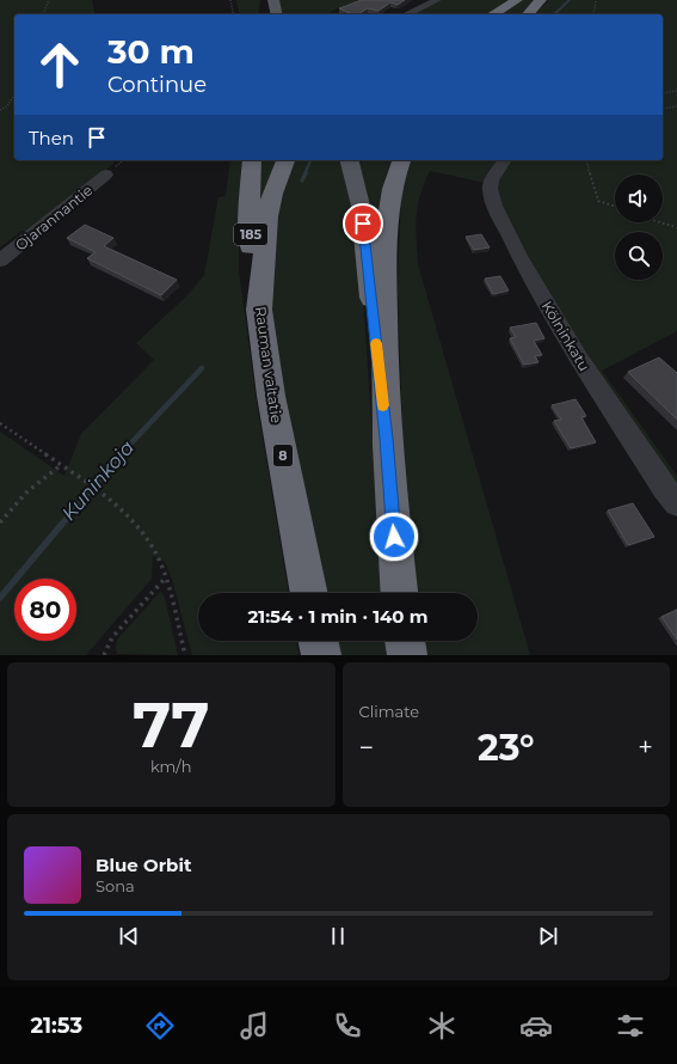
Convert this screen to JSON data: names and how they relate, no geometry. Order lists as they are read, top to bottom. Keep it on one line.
{"streets":{"highway":["185","Rauman valtatie","8"],"street":["Ojarannantie","Kölninkatu"]},"crossings":[["185","Rauman valtatie"]],"water":["Kuninkoja"],"page":{"turn":["30 m","Continue"],"then":"Then","limit":"80","trip":"21:54 · 1 min · 140 m","tile":[["77","km/h"],"Climate"],"heat":["−","23°","+"],"song":["Blue Orbit","Sona"],"tabs":"21:53"}}
